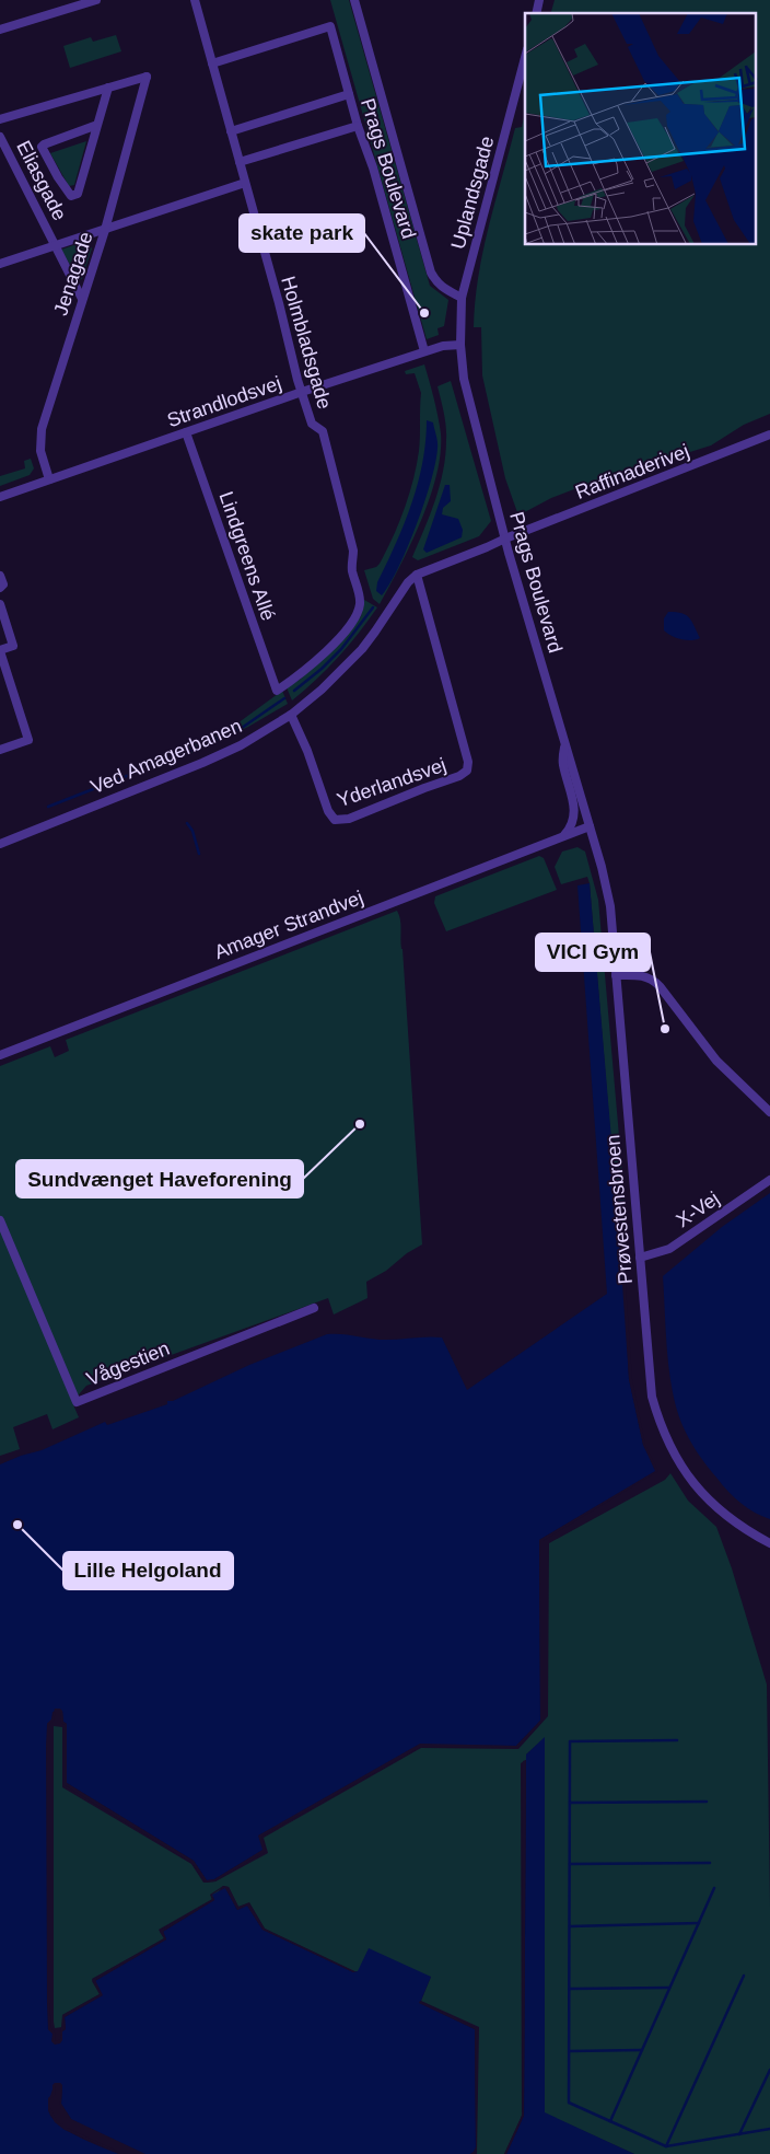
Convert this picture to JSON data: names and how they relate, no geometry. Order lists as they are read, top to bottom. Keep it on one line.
{"streets":{"street":["Prags Boulevard","Eliasgade","Uplandsgade","Jenagade","Holmbladsgade","Strandlodsvej","Raffinaderivej","Lindgreens Allé","Ved Amagerbanen","Yderlandsvej","Amager Strandvej","Prøvestensbroen","X-Vej","Vågestien"]},"crossings":[["Prags Boulevard","Uplandsgade"],["Prags Boulevard","Holmbladsgade"],["Prags Boulevard","Strandlodsvej"],["Prags Boulevard","Raffinaderivej"],["Prags Boulevard","Ved Amagerbanen"],["Prags Boulevard","Amager Strandvej"],["Prags Boulevard","Prøvestensbroen"],["Eliasgade","Jenagade"],["Uplandsgade","Strandlodsvej"],["Jenagade","Strandlodsvej"],["Holmbladsgade","Strandlodsvej"],["Holmbladsgade","Lindgreens Allé"],["Strandlodsvej","Lindgreens Allé"],["Raffinaderivej","Ved Amagerbanen"],["Ved Amagerbanen","Yderlandsvej"],["Amager Strandvej","Prøvestensbroen"],["Prøvestensbroen","X-Vej"]],"places":["skate park","VICI Gym","Sundvænget Haveforening","Lille Helgoland"]}
